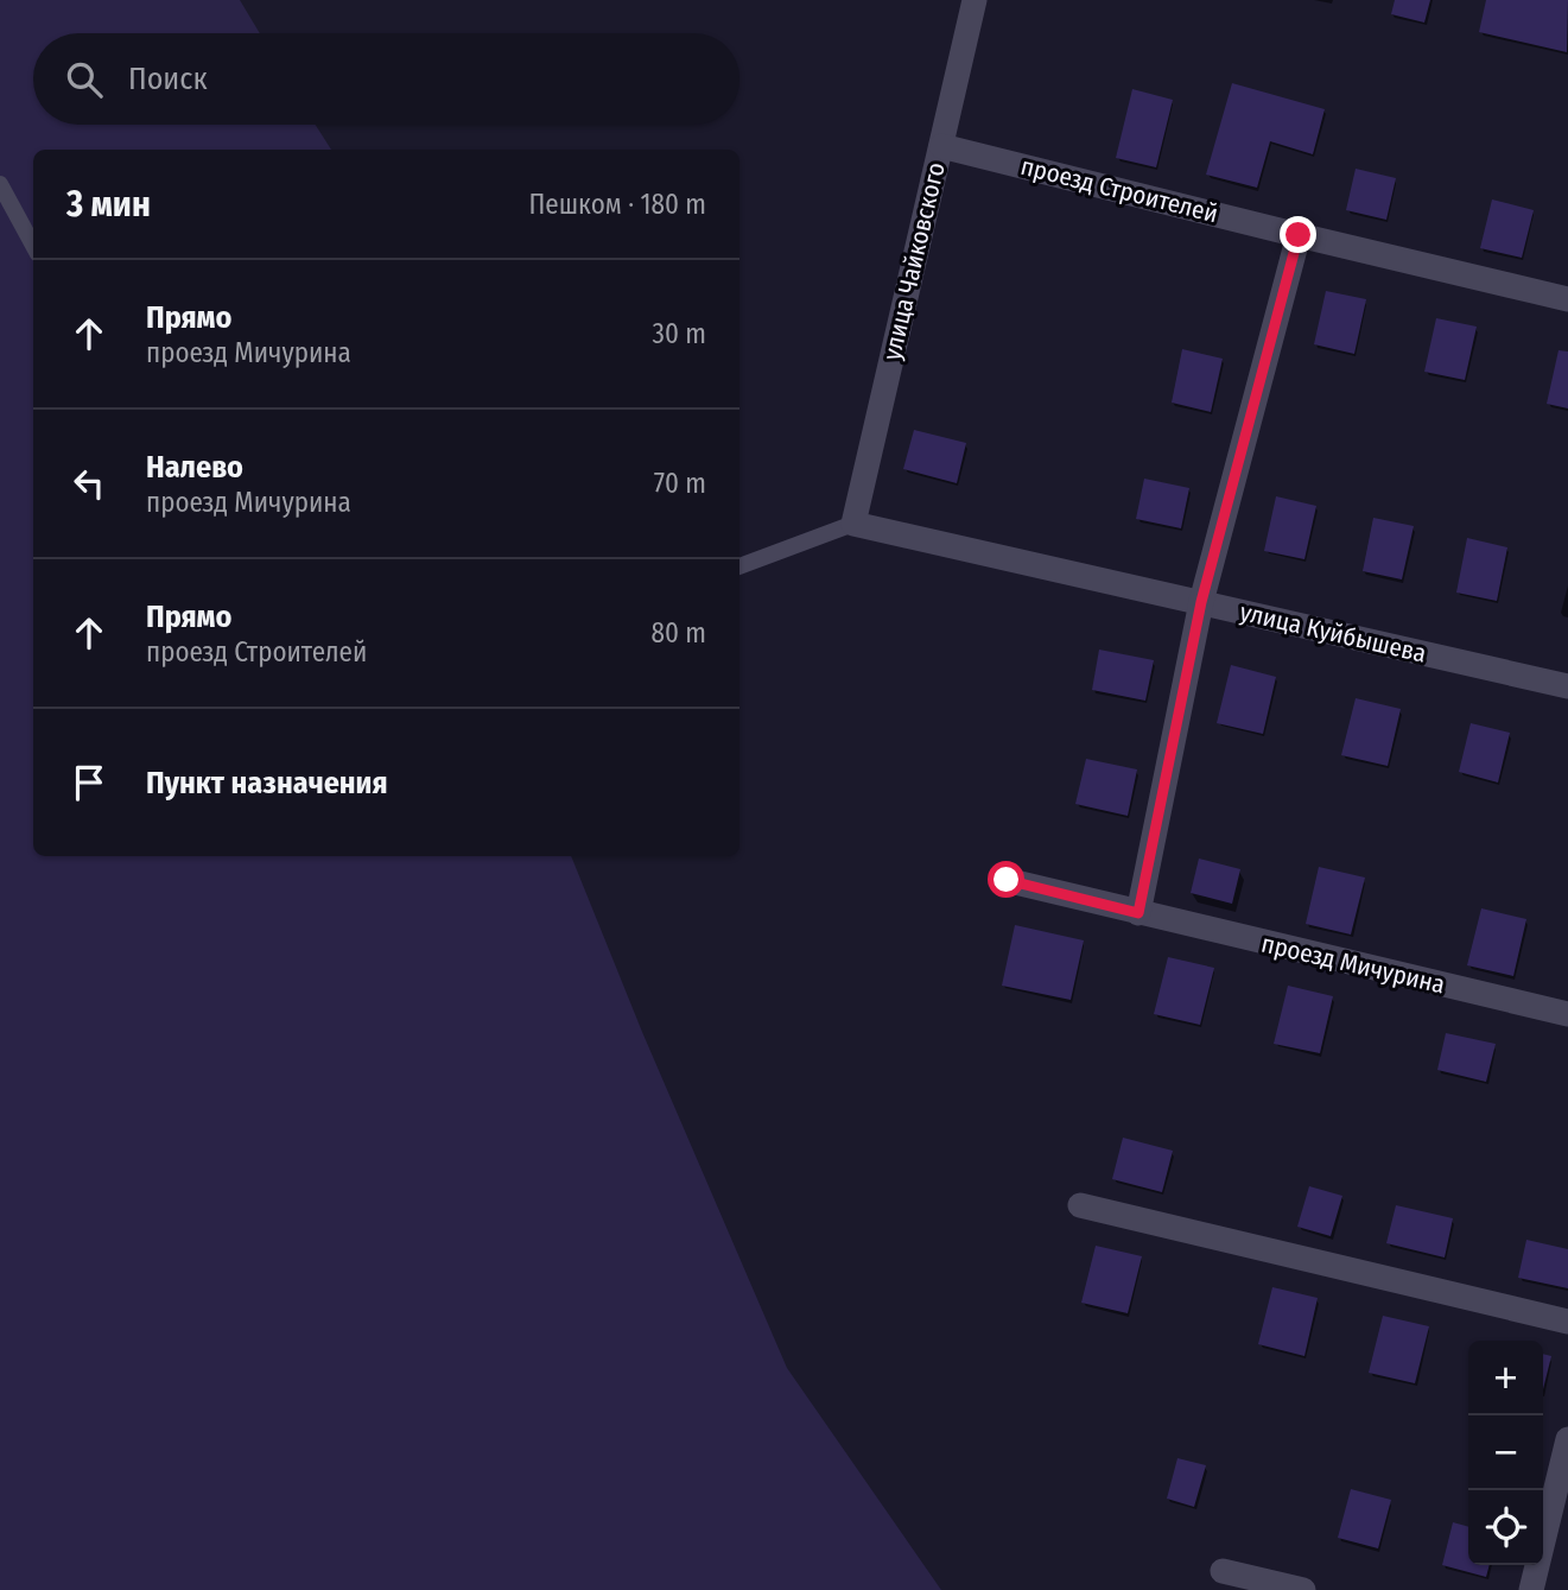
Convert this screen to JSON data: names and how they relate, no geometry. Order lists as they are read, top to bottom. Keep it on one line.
{"streets":{"street":["проезд Строителей","улица Чайковского","улица Куйбышева","проезд Мичурина"]},"crossings":[["проезд Строителей","улица Чайковского"],["улица Чайковского","улица Куйбышева"]],"page":{"search":"Поиск","heading":["3 мин","Пешком · 180 m"],"list":[["Прямо","проезд Мичурина","30 m"],["Налево","проезд Мичурина","70 m"],["Прямо","проезд Строителей","80 m"],"Пункт назначения"],"map_buttons":["+","−"]}}
